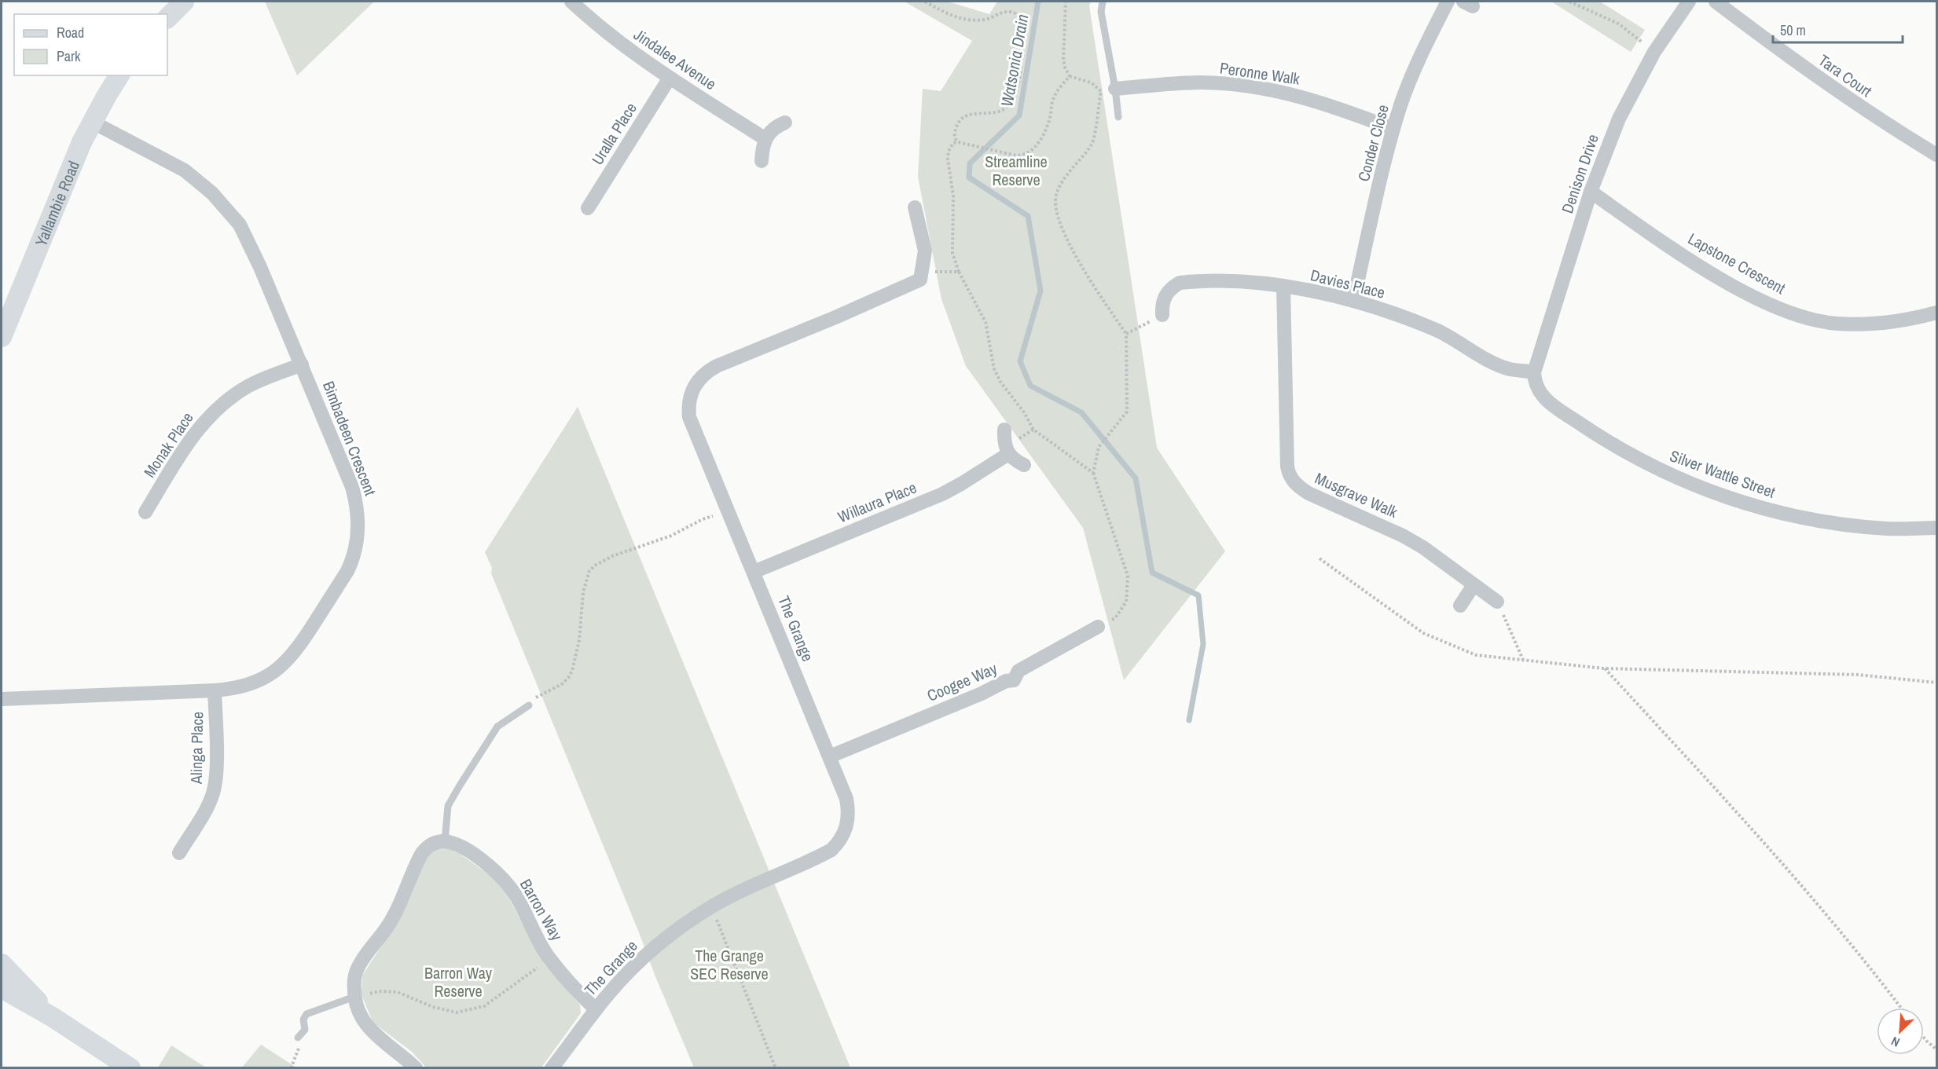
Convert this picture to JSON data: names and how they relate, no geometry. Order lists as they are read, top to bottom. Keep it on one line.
{"streets":{"street":["Jindalee Avenue","Peronne Walk","Tara Court","Uralla Place","Conder Close","Denison Drive","Yallambie Road","Lapstone Crescent","Davies Place","Bimbadeen Crescent","Monak Place","Silver Wattle Street","Musgrave Walk","Willaura Place","The Grange","Coogee Way","Alinga Place","Barron Way"]},"crossings":[["Jindalee Avenue","Uralla Place"],["Peronne Walk","Conder Close"],["Conder Close","Davies Place"],["Denison Drive","Lapstone Crescent"],["Denison Drive","Davies Place"],["Denison Drive","Silver Wattle Street"],["Yallambie Road","Bimbadeen Crescent"],["Davies Place","Silver Wattle Street"],["Davies Place","Musgrave Walk"],["Bimbadeen Crescent","Monak Place"],["Bimbadeen Crescent","Alinga Place"],["Willaura Place","The Grange"],["The Grange","Coogee Way"],["The Grange","Barron Way"]],"water":["Watsonia Drain"],"parks":["Streamline Reserve","The Grange SEC Reserve","Barron Way Reserve"],"legend":["Road","Park"],"scale_bar":"50 m","north":"bottom left"}
